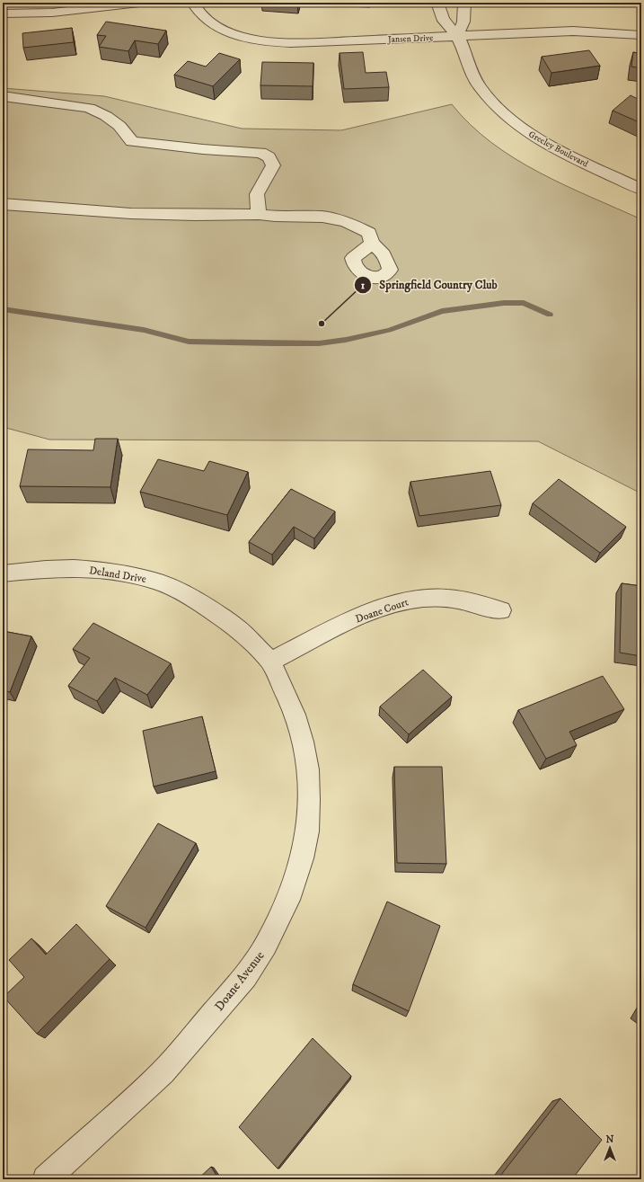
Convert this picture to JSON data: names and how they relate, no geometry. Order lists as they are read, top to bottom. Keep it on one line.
{"streets":{"street":["Jansen Drive","Greeley Boulevard","Deland Drive","Doane Court","Doane Avenue"]},"crossings":[["Jansen Drive","Greeley Boulevard"],["Deland Drive","Doane Court"],["Deland Drive","Doane Avenue"],["Doane Court","Doane Avenue"]],"places":["Springfield Country Club"],"north":"top"}
